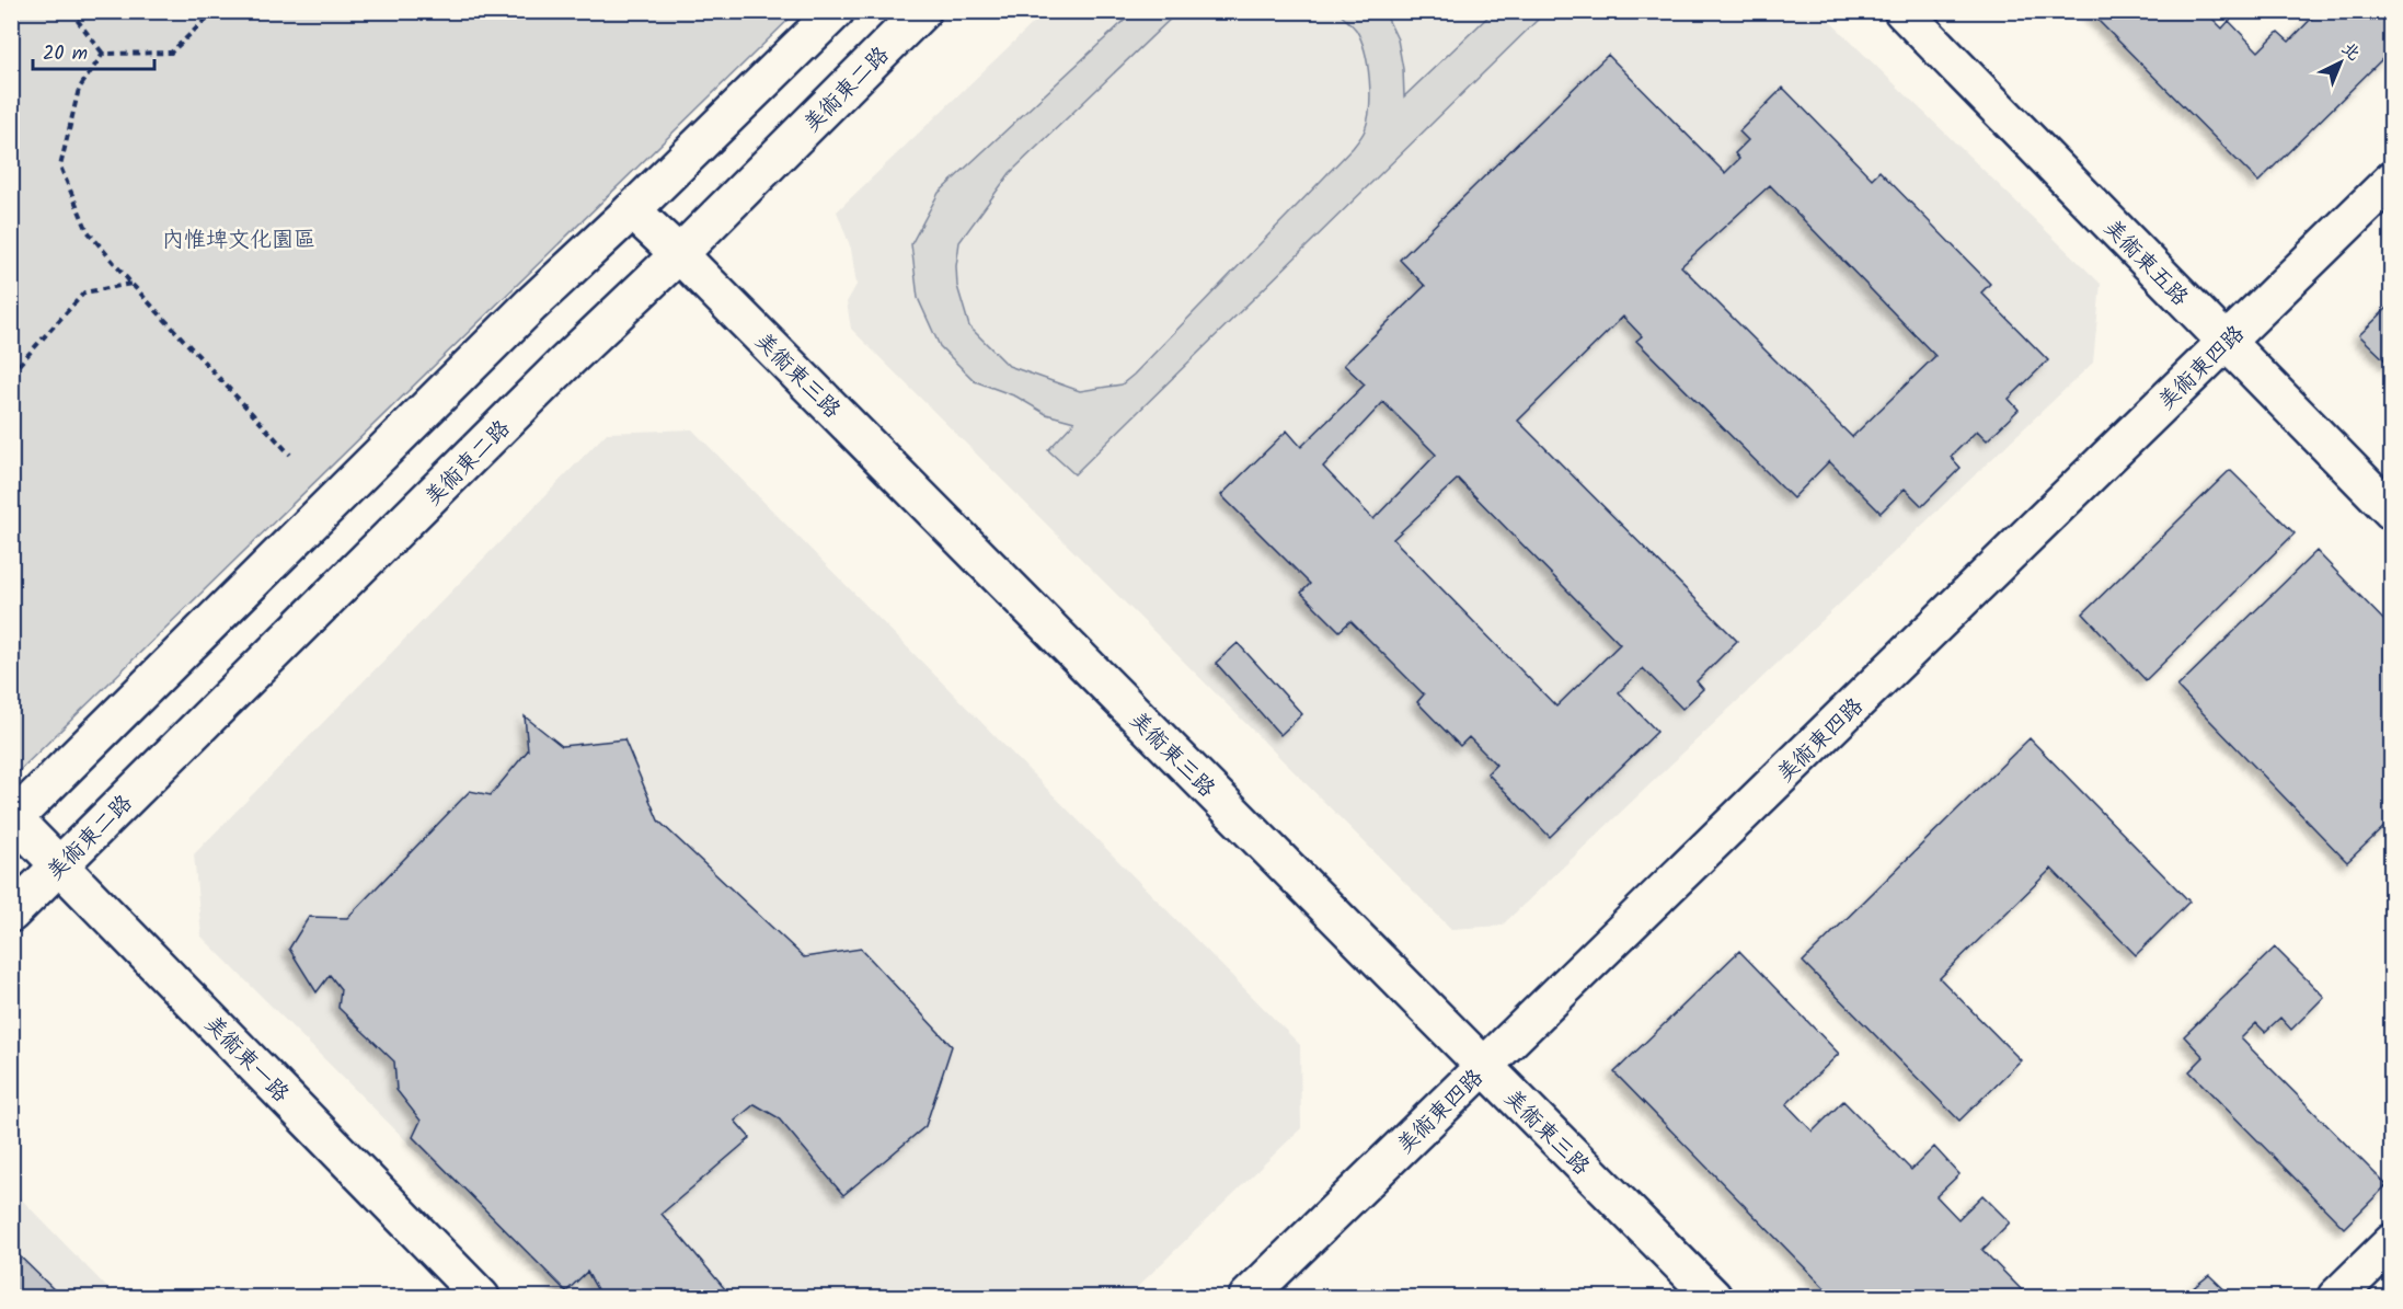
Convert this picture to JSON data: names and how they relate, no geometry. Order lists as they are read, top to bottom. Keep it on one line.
{"streets":{"street":["美術東二路","美術東五路","美術東四路","美術東三路","美術東一路"]},"crossings":[["美術東二路","美術東三路"],["美術東二路","美術東一路"],["美術東五路","美術東四路"],["美術東四路","美術東三路"]],"parks":["內惟埤文化園區"],"scale_bar":"20 m","north":"top right"}
